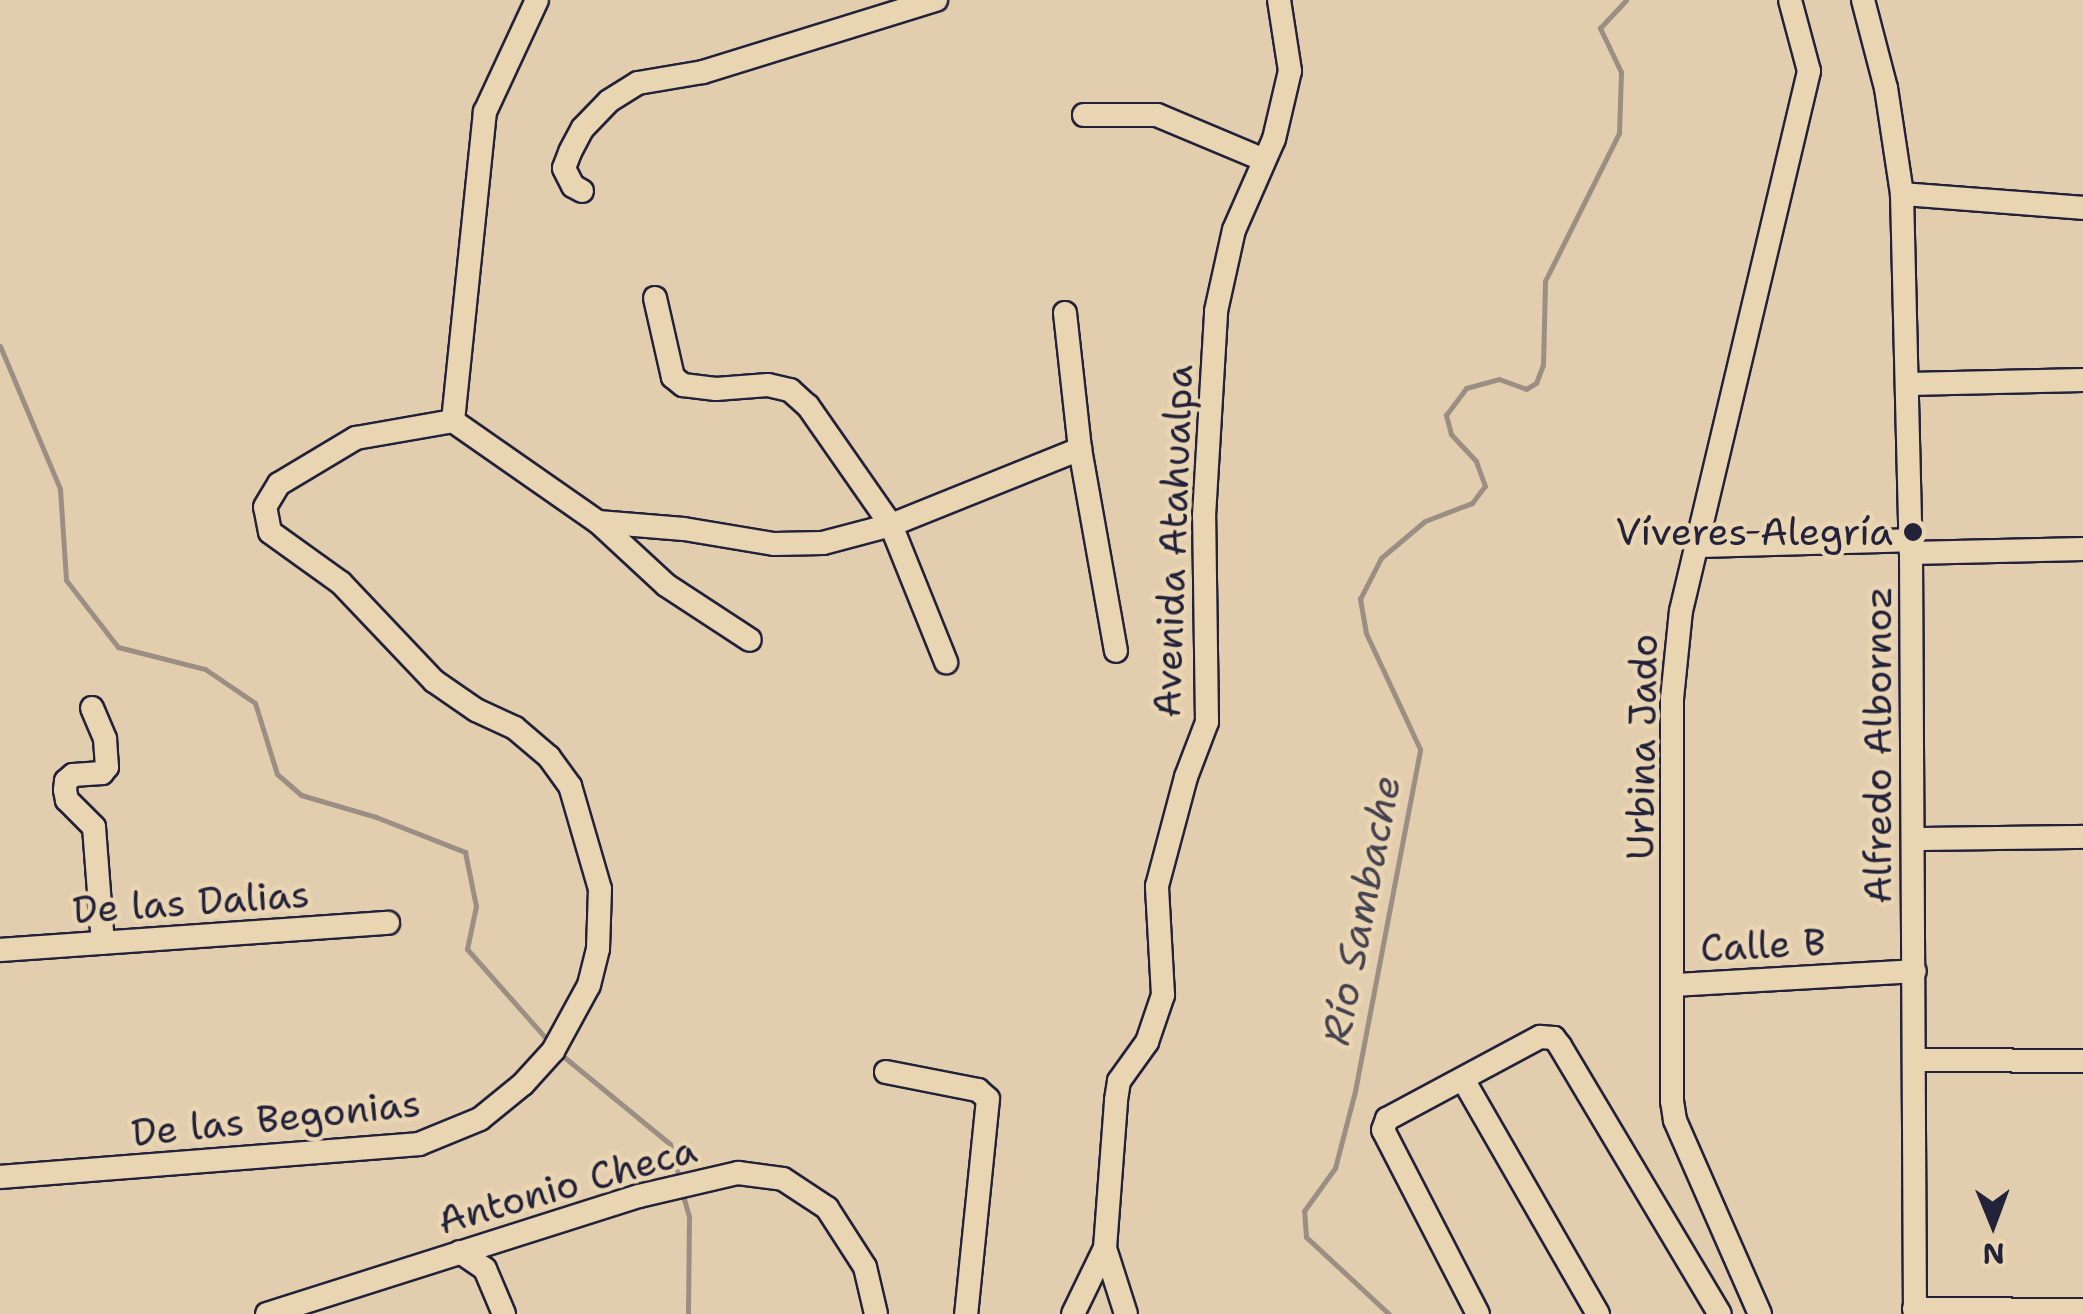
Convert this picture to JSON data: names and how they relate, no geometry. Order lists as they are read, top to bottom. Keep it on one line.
{"streets":{"street":["Avenida Atahualpa","Alfredo Albornoz","Urbina Jado","De las Dalias","Calle B","De las Begonias","Antonio Checa"]},"crossings":[["Alfredo Albornoz","Calle B"],["Urbina Jado","Calle B"]],"water":["Río Sambache"],"places":["Víveres Alegría"],"north":"bottom"}
